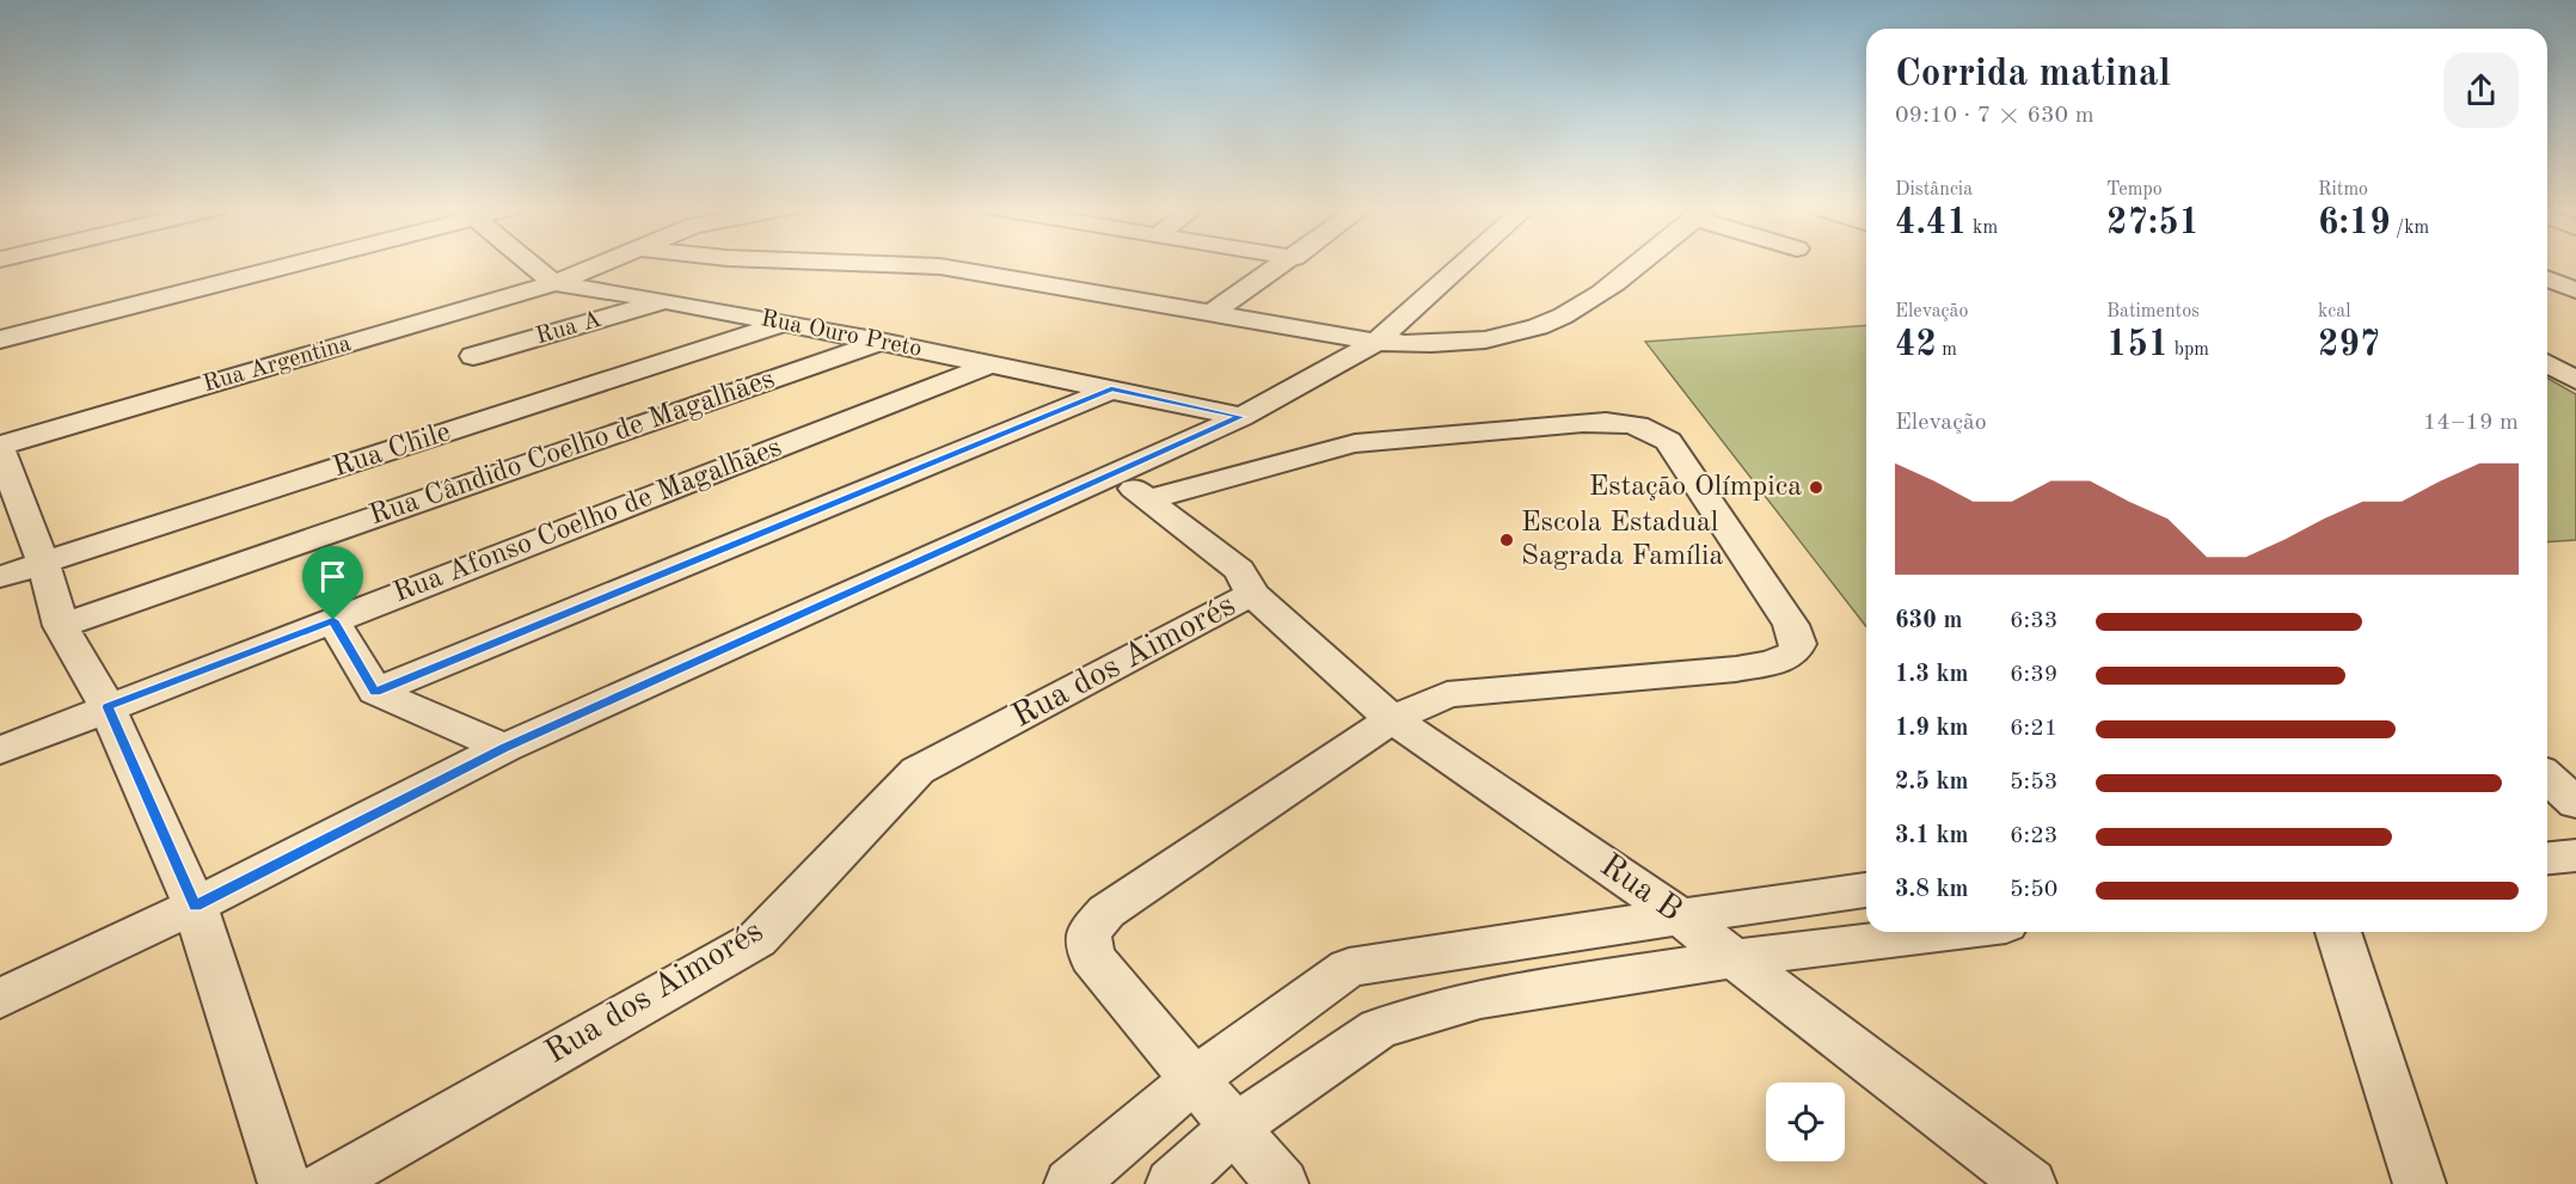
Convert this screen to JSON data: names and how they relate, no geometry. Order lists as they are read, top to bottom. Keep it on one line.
{"streets":{"street":["Rua A","Rua Ouro Preto","Rua Argentina","Rua Cândido Coelho de Magalhães","Rua Chile","Rua Afonso Coelho de Magalhães","Rua dos Aimorés","Rua B"]},"crossings":[["Rua A","Rua Ouro Preto"],["Rua Ouro Preto","Rua Argentina"],["Rua Ouro Preto","Rua Cândido Coelho de Magalhães"],["Rua Ouro Preto","Rua Chile"],["Rua Ouro Preto","Rua Afonso Coelho de Magalhães"],["Rua dos Aimorés","Rua B"]],"places":["Estação Olímpica","Escola Estadual Sagrada Família"],"page":{"heading":["Corrida matinal","09:10 · 7 × 630 m"],"stats":[["Distância","4.41 km"],["Tempo","27:51"],["Ritmo","6:19 /km"],["Elevação","42 m"],["Batimentos","151 bpm"],["kcal","297"]],"chart":["Elevação","14–19 m"],"list":[{"name":"630 m","note":"6:33"},{"name":"1.3 km","note":"6:39"},{"name":"1.9 km","note":"6:21"},{"name":"2.5 km","note":"5:53"},{"name":"3.1 km","note":"6:23"},{"name":"3.8 km","note":"5:50"}]}}
